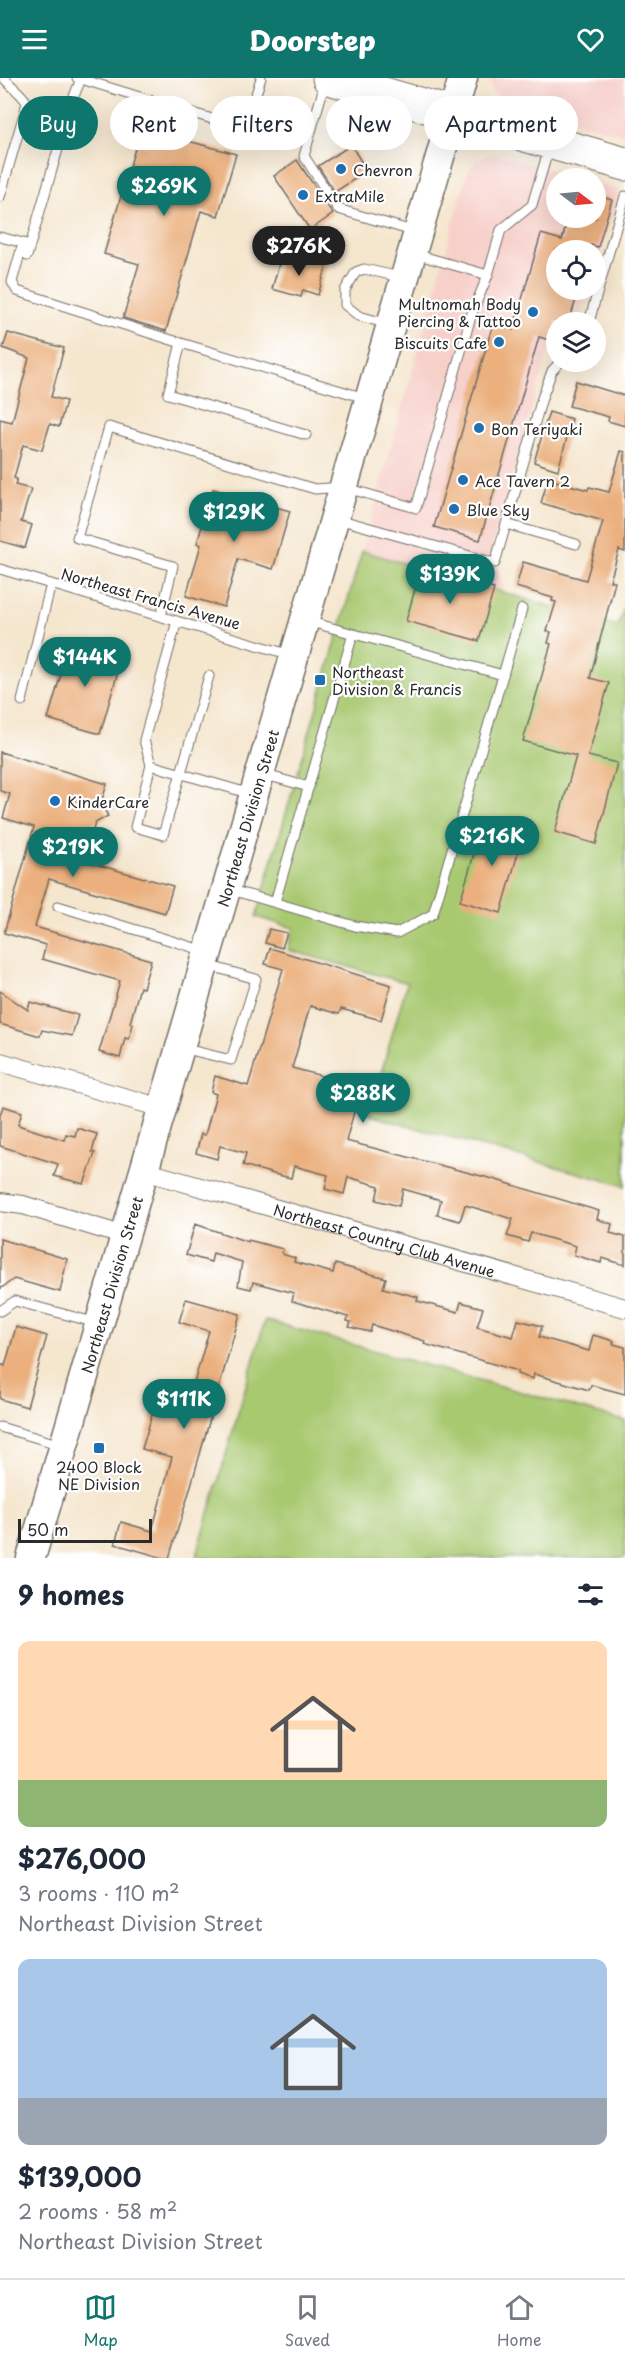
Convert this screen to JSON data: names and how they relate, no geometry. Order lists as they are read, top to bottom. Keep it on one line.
{"streets":{"main road":["Northeast Division Street"],"street":["Northeast Country Club Avenue"],"lane":["Northeast Francis Avenue"]},"crossings":[["Northeast Francis Avenue","Northeast Division Street"],["Northeast Division Street","Northeast Country Club Avenue"]],"places":{"other":["Chevron","ExtraMile","Multnomah Body Piercing & Tattoo","Biscuits Cafe","Bon Teriyaki","Ace Tavern 2","Blue Sky","KinderCare"],"transit":["Northeast Division & Francis","2400 Block NE Division"]},"scale_bar":"50 m","north":"right","page":{"header":"Doorstep","chip":["Buy","Rent","Filters","New","Apartment"],"price":["$269K","$276K","$129K","$139K","$144K","$216K","$219K","$288K","$111K"],"scale":"50 m","heading":"9 homes","list":[{"name":"$276,000","note":"3 rooms · 110 m² · Northeast Division Street"},{"name":"$139,000","note":"2 rooms · 58 m² · Northeast Division Street"}],"tabs":["Map","Saved","Home"]}}
